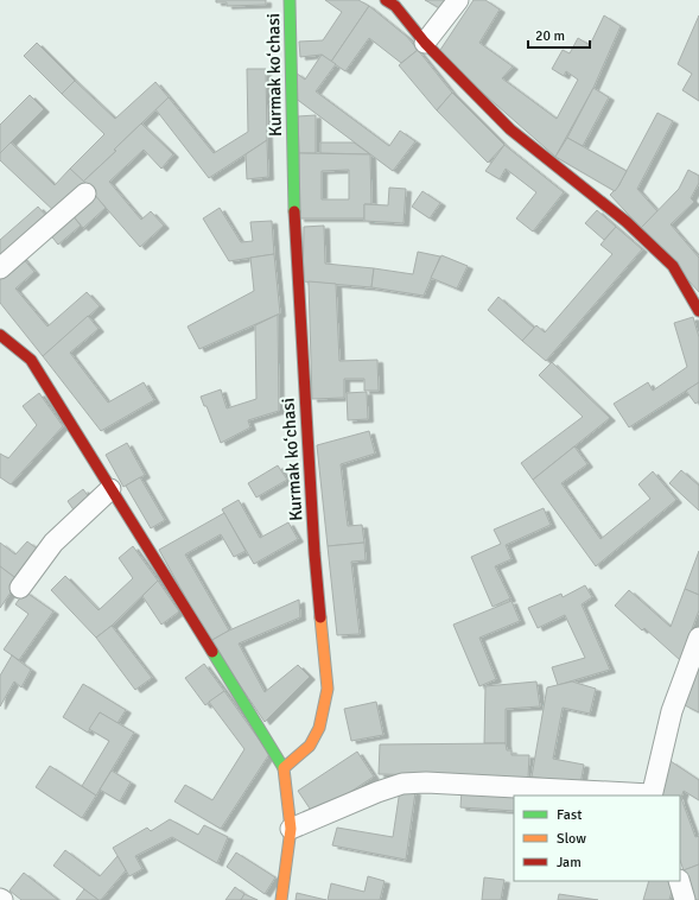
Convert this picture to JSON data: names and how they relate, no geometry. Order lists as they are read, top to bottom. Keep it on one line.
{"streets":{"street":["Kurmak koʻchasi"]},"legend":["Fast","Slow","Jam"],"scale_bar":"20 m"}
